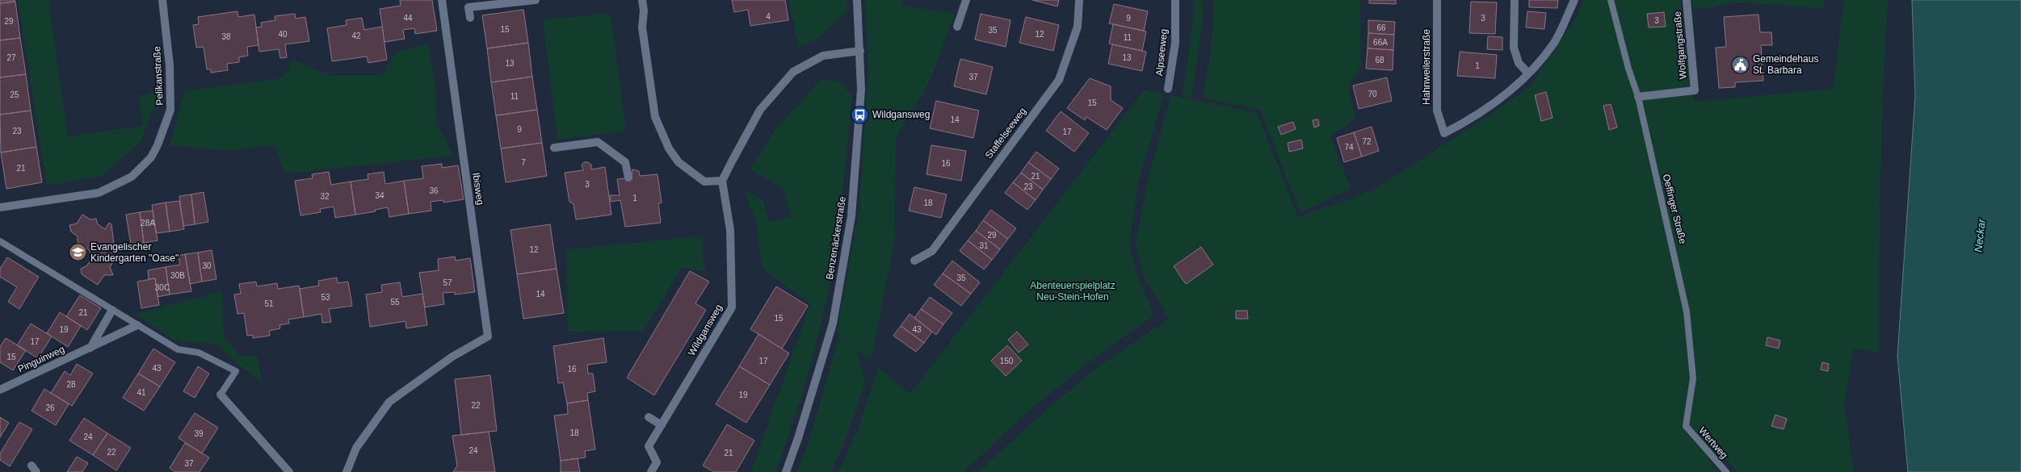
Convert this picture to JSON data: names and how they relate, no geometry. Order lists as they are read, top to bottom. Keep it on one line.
{"streets":{"street":["Wolfgangstraße","Alpseeweg","Hahnweilerstraße","Pelikanstraße","Staffelseeweg","Ibisweg","Benzenäckerstraße","Wildgansweg","Pinguinweg"],"lane":["Oeffinger Straße","Wertweg"]},"crossings":[["Wolfgangstraße","Oeffinger Straße"],["Oeffinger Straße","Wertweg"]],"water":["Neckar"],"parks":["Abenteuerspielplatz Neu-Stein-Hofen"],"places":{"public building":["Gemeindehaus St. Barbara"],"bus stop":["Wildgansweg"],"school or university":["Evangelischer Kindergarten \"Oase\""]},"house_numbers":["4","44","9","3","3","29","66","15","35","40","12","42","38","11","66A","27","13","68","13","1","37","70","25","11","15","14","9","23","17","72","74","7","16","21","21","3","23","36","34","32","1","18","28A","29","31","12","30","30B","35","57","30C","14","53","55","51","21","15","19","43","17","15","17","150","43","16","28","41","19","22","26","18","39","24","24","22","21","37"]}
